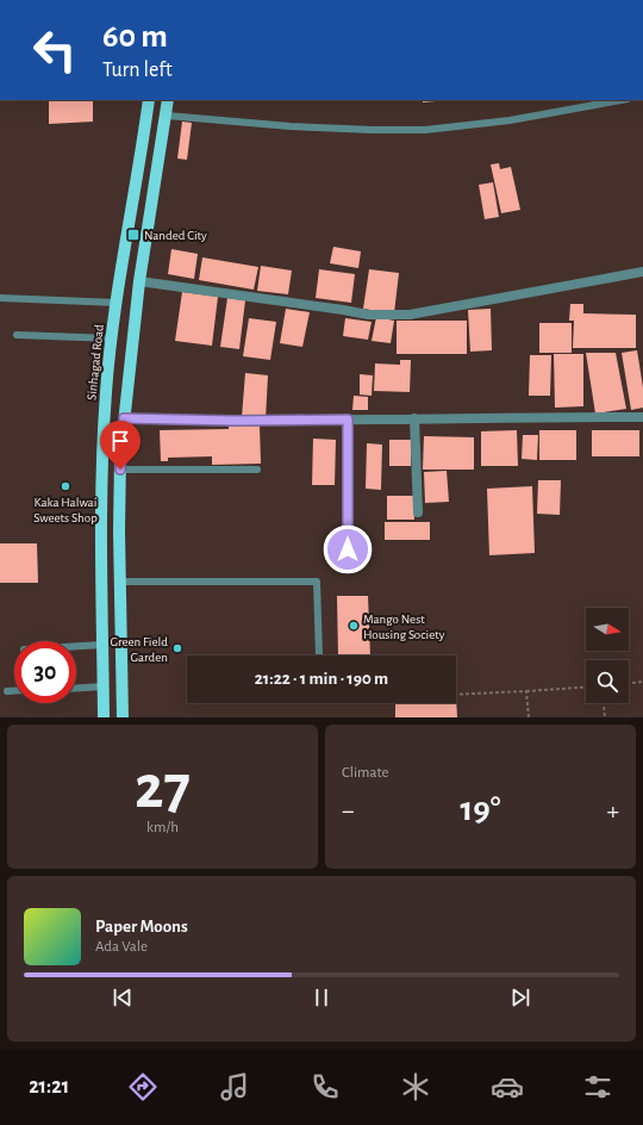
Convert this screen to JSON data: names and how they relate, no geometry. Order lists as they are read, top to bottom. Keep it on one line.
{"streets":{"main road":["Sinhagad Road"]},"places":{"transit":["Nanded City"],"other":["Kaka Halwai Sweets Shop","Mango Nest Housing Society","Green Field Garden"]},"north":"right","page":{"turn":["60 m","Turn left"],"limit":"30","trip":"21:22 · 1 min · 190 m","tile":[["27","km/h"],"Climate"],"heat":["−","19°","+"],"song":["Paper Moons","Ada Vale"],"tabs":"21:21"}}
